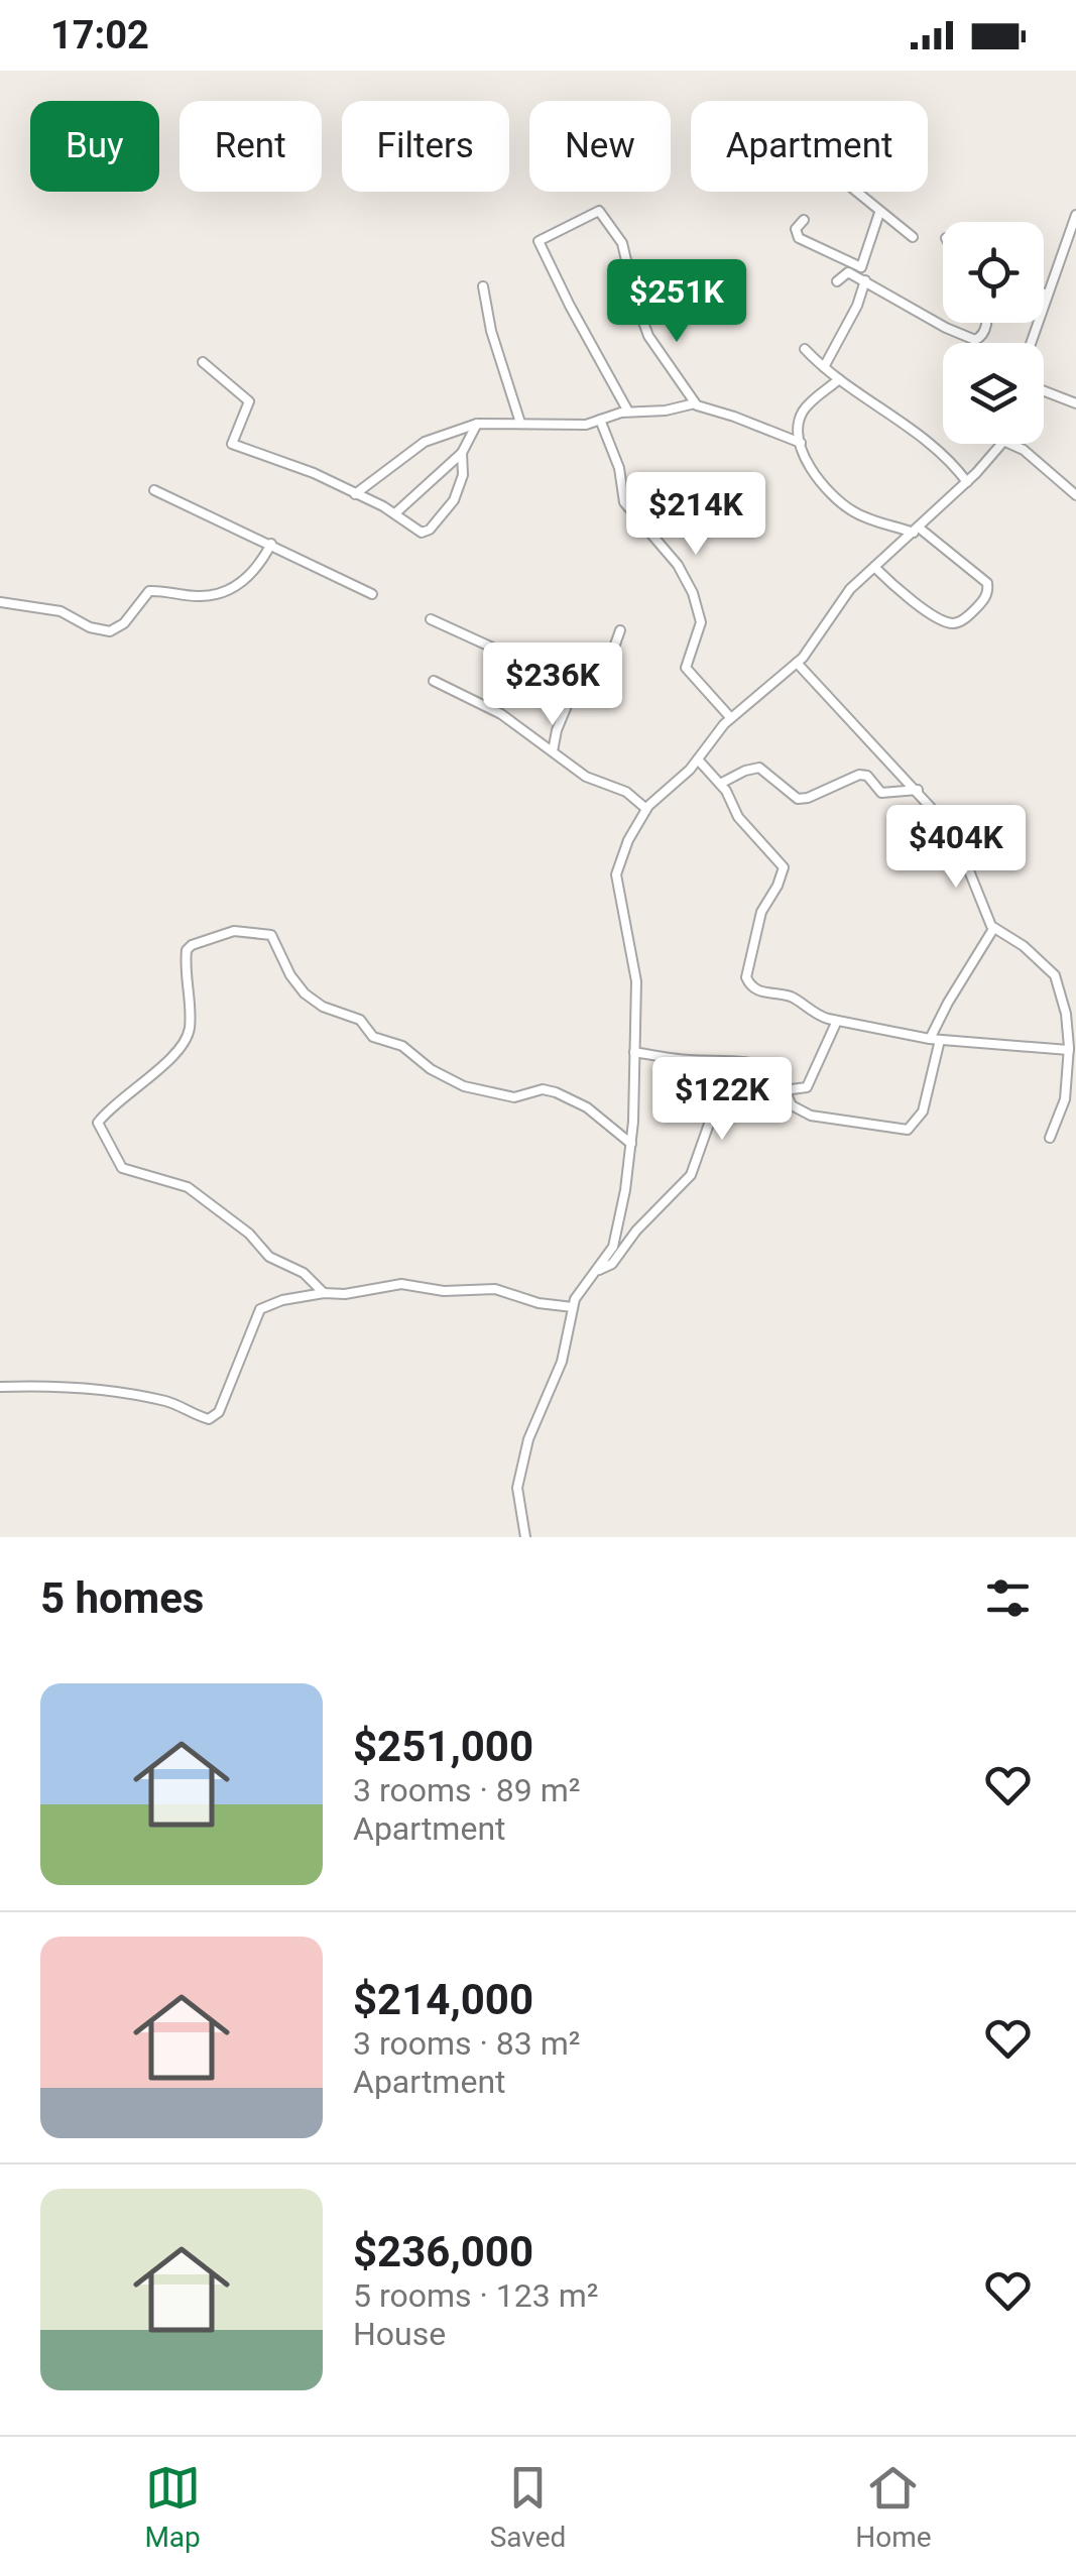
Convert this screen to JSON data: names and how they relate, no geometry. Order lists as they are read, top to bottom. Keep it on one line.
{"page":{"status":"17:02","chip":["Buy","Rent","Filters","New","Apartment"],"price":["$251K","$214K","$236K","$404K","$122K"],"heading":"5 homes","list":[{"name":"$251,000","note":"3 rooms · 89 m² · Apartment"},{"name":"$214,000","note":"3 rooms · 83 m² · Apartment"},{"name":"$236,000","note":"5 rooms · 123 m² · House"}],"tabs":["Map","Saved","Home"]}}
